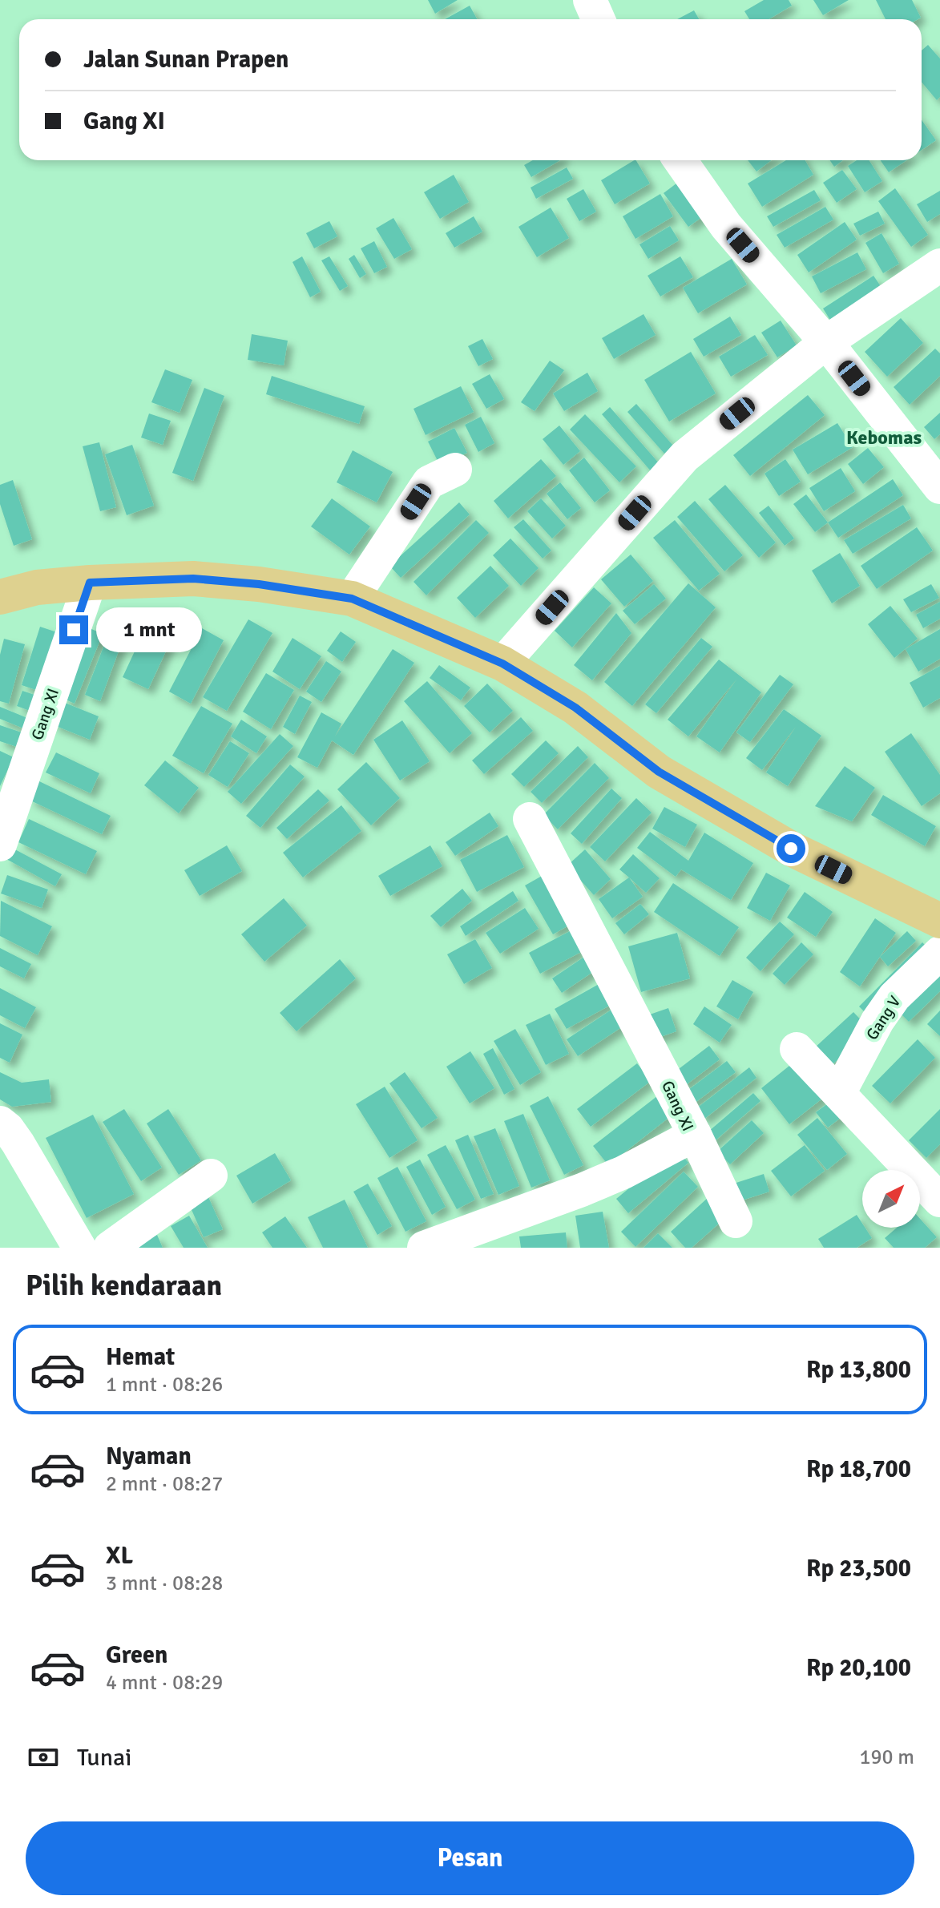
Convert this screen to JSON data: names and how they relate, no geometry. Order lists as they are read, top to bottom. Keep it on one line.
{"streets":{"street":["Gang XI","Gang V"]},"districts":["Kebomas"],"north":"top right","page":{"banner":["Jalan Sunan Prapen","Gang XI"],"bubble":"1 mnt","heading":"Pilih kendaraan","list":[{"name":"Hemat","note":"1 mnt · 08:26","value":"Rp 13,800"},{"name":"Nyaman","note":"2 mnt · 08:27","value":"Rp 18,700"},{"name":"XL","note":"3 mnt · 08:28","value":"Rp 23,500"},{"name":"Green","note":"4 mnt · 08:29","value":"Rp 20,100"}],"pay":["Tunai","190 m"],"buttons":"Pesan"}}
